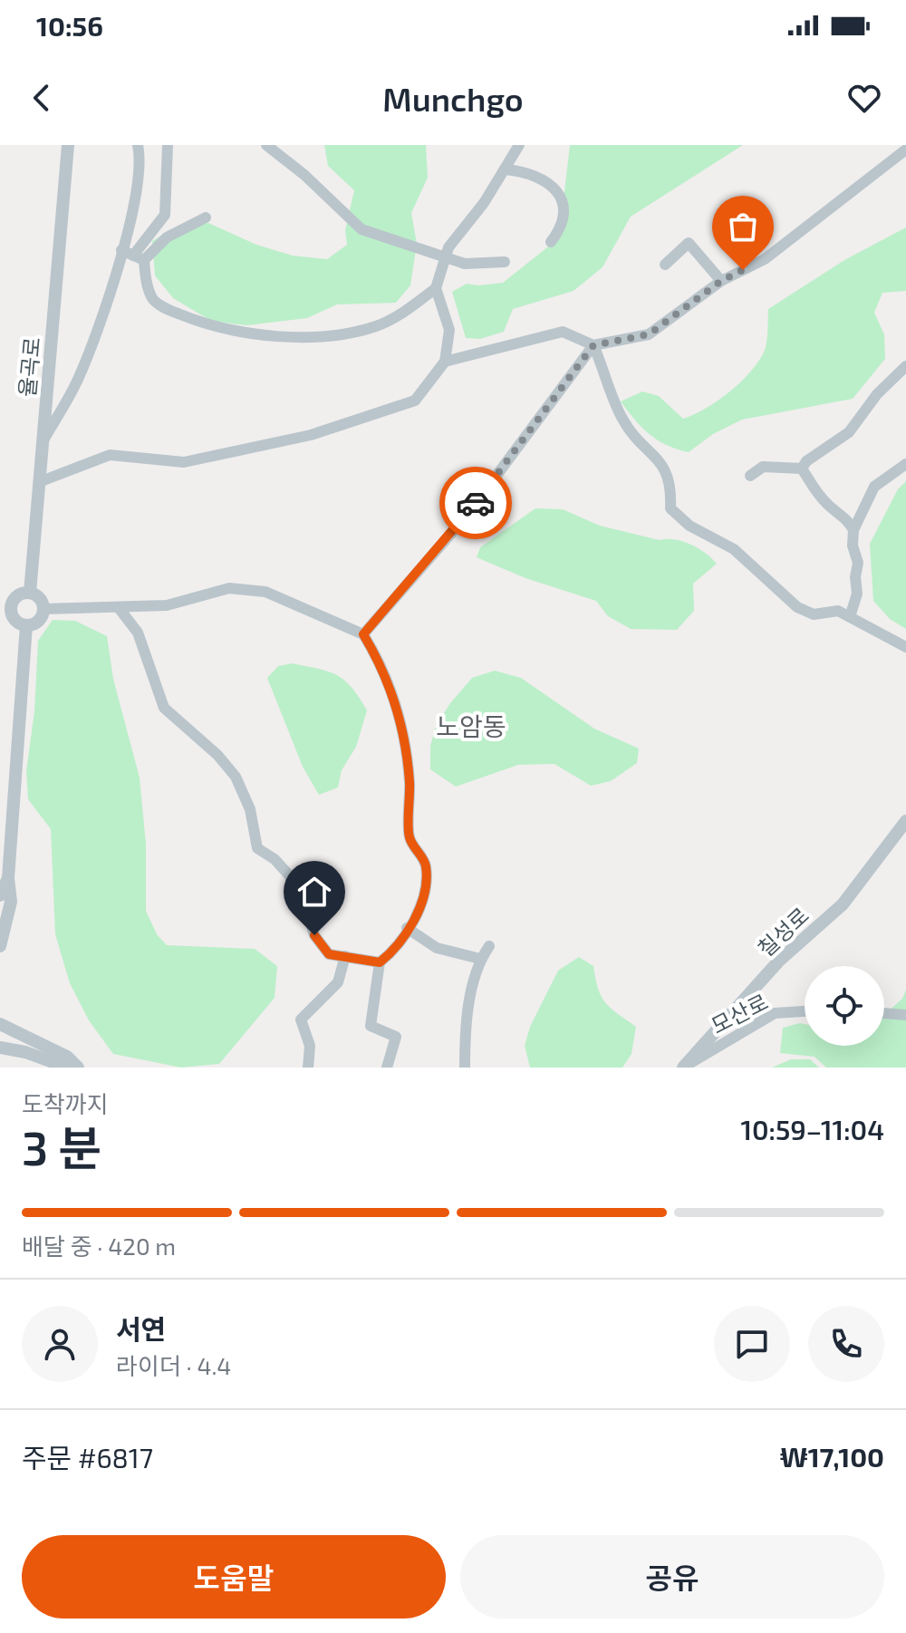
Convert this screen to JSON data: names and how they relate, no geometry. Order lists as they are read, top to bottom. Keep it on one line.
{"streets":{"street":["율곡로","칠성로","모산로"]},"crossings":[["칠성로","모산로"]],"districts":["노암동"],"page":{"status":"10:56","header":"Munchgo","heading":["3 분","도착까지","10:59–11:04"],"panel":["서연","라이더 · 4.4","주문 #6817","₩17,100"],"bar":"배달 중 · 420 m","buttons":["도움말","공유"]}}
